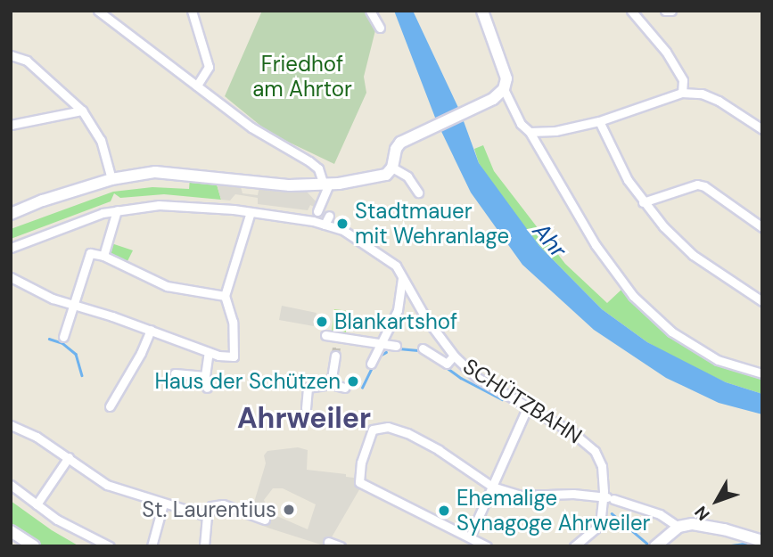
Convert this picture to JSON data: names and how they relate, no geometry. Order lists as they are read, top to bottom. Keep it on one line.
{"streets":{"street":["SCHÜTZBAHN"]},"districts":["Ahrweiler"],"water":["Ahr"],"parks":["Friedhof am Ahrtor"],"places":["Stadtmauer mit Wehranlage","Blankartshof","Haus der Schützen","St. Laurentius","Ehemalige Synagoge Ahrweiler"],"north":"bottom left"}
